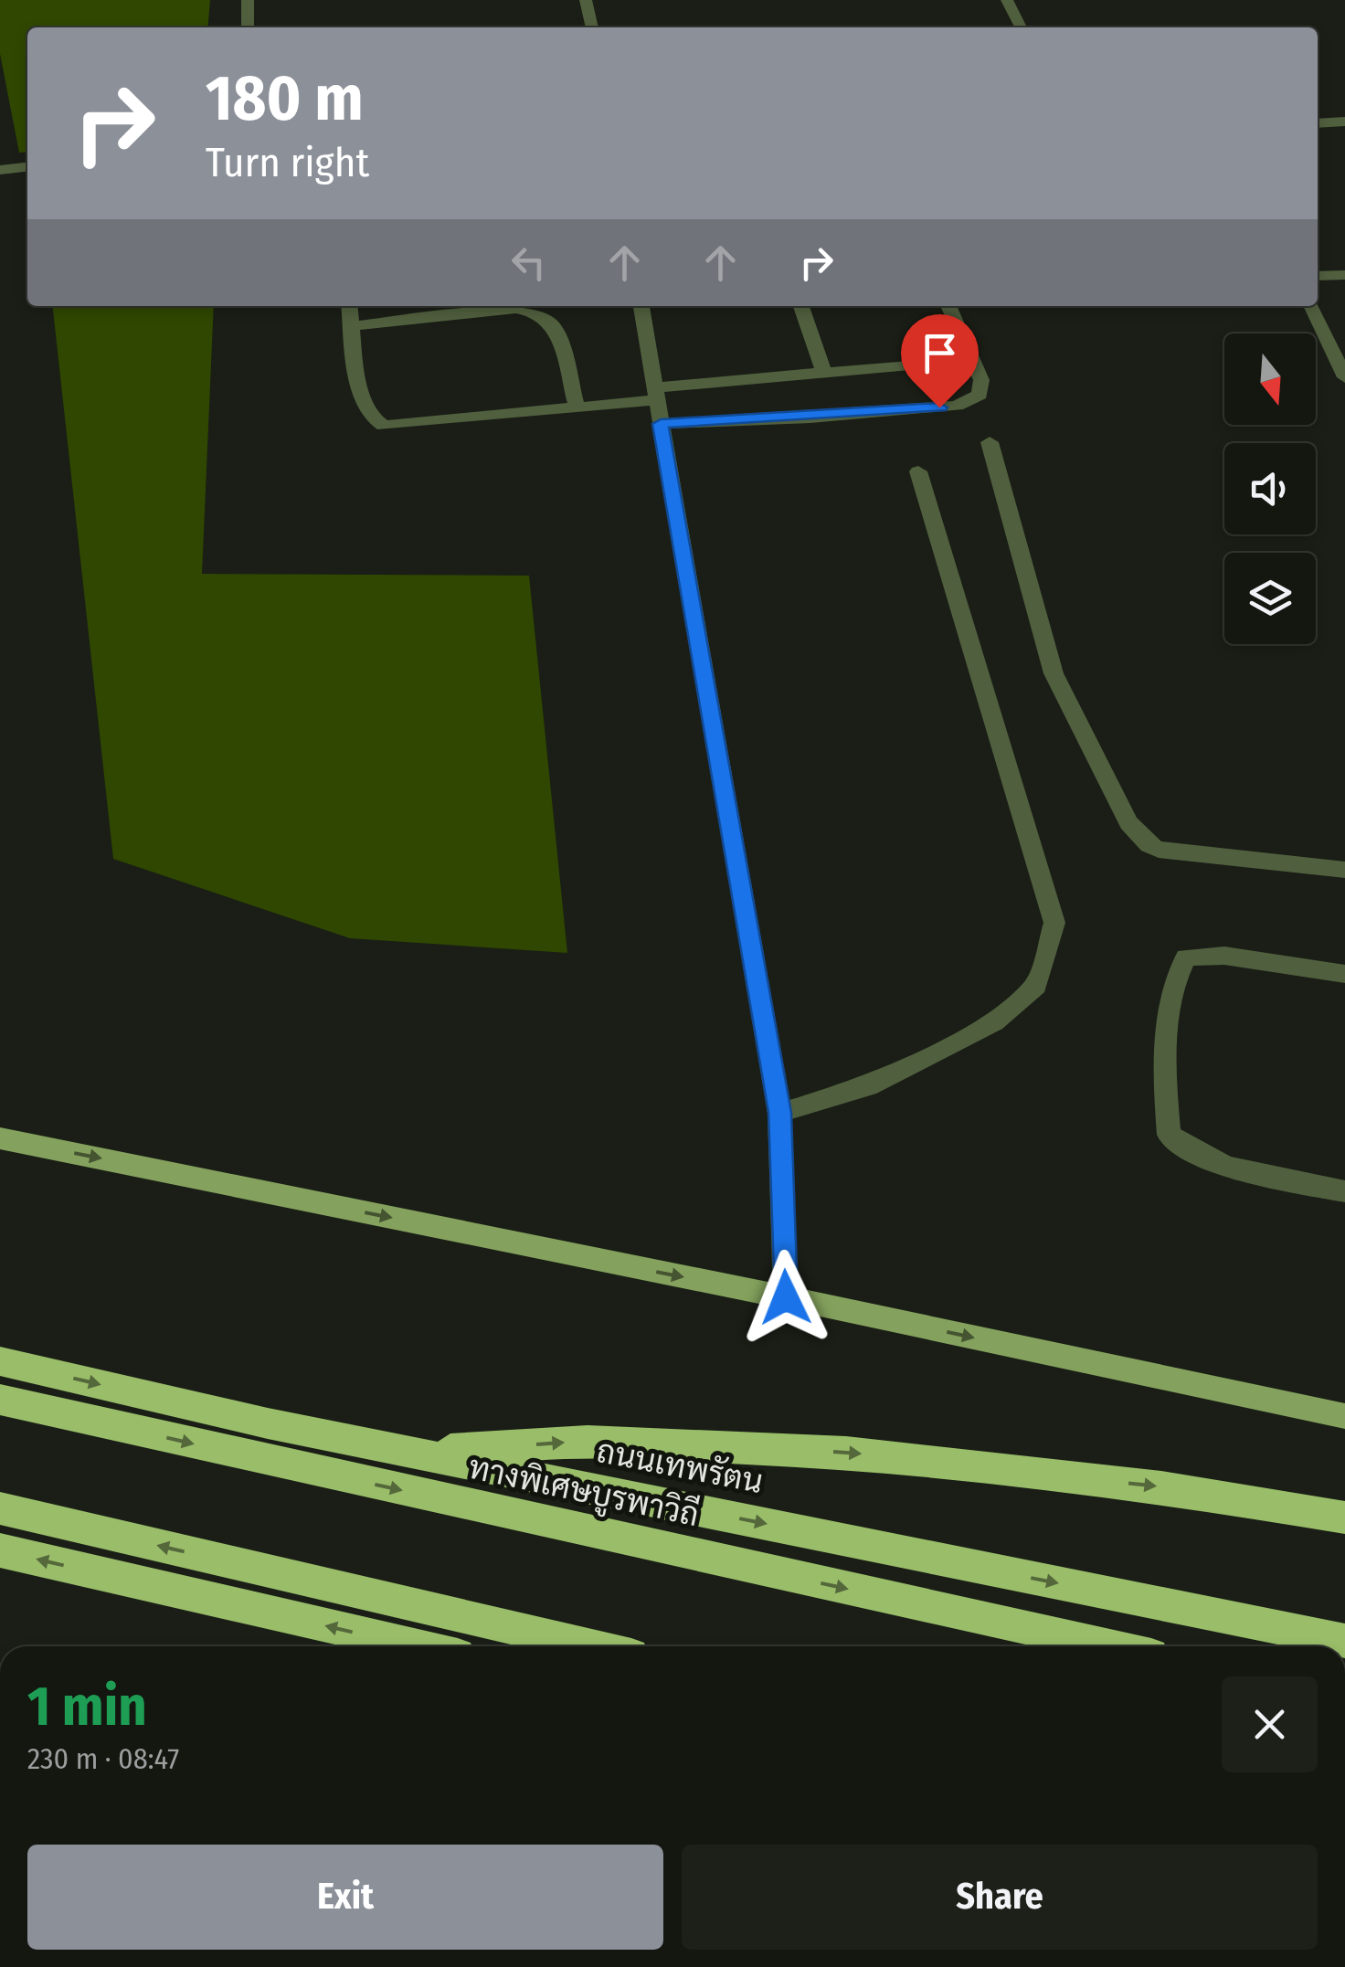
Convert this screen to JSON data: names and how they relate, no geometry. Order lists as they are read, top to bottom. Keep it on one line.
{"streets":{"highway":["ถนนเทพรัตน","ทางพิเศษบูรพาวิถี"]},"north":"bottom","page":{"turn":["180 m","Turn right"],"heading":["1 min","230 m · 08:47"],"buttons":["Exit","Share"]}}
